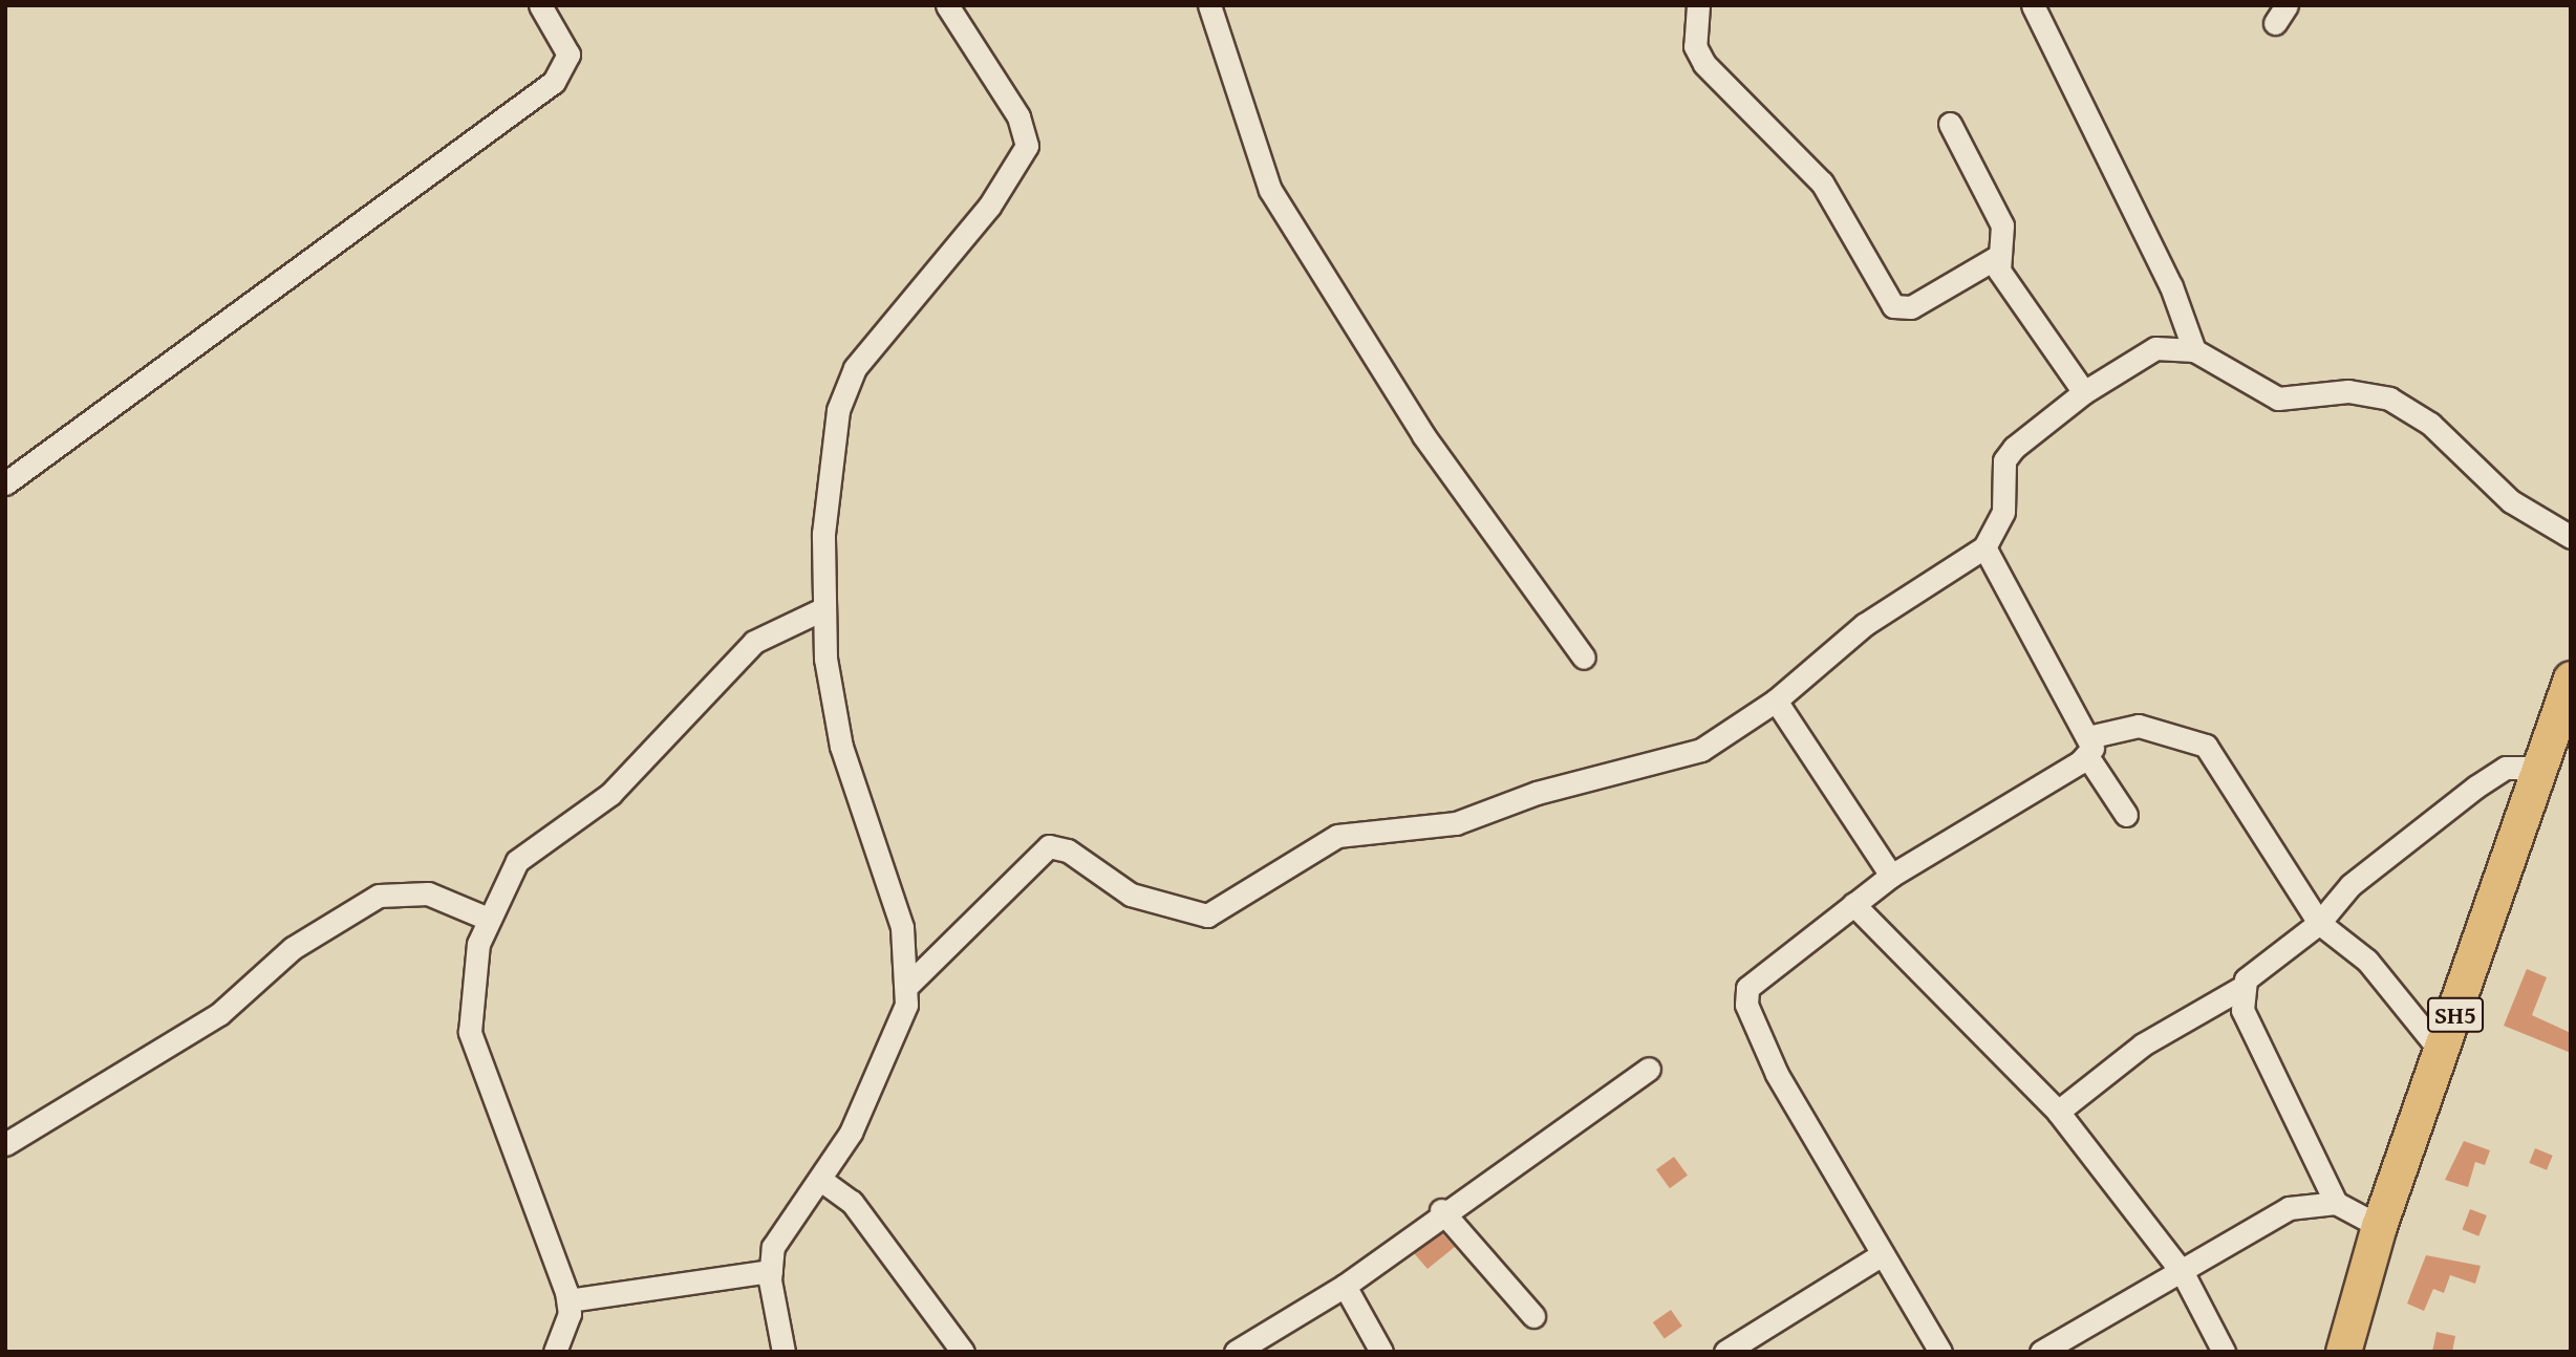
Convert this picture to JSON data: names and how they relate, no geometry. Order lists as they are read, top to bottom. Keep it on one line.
{"streets":{"main road":["SH5"]}}
